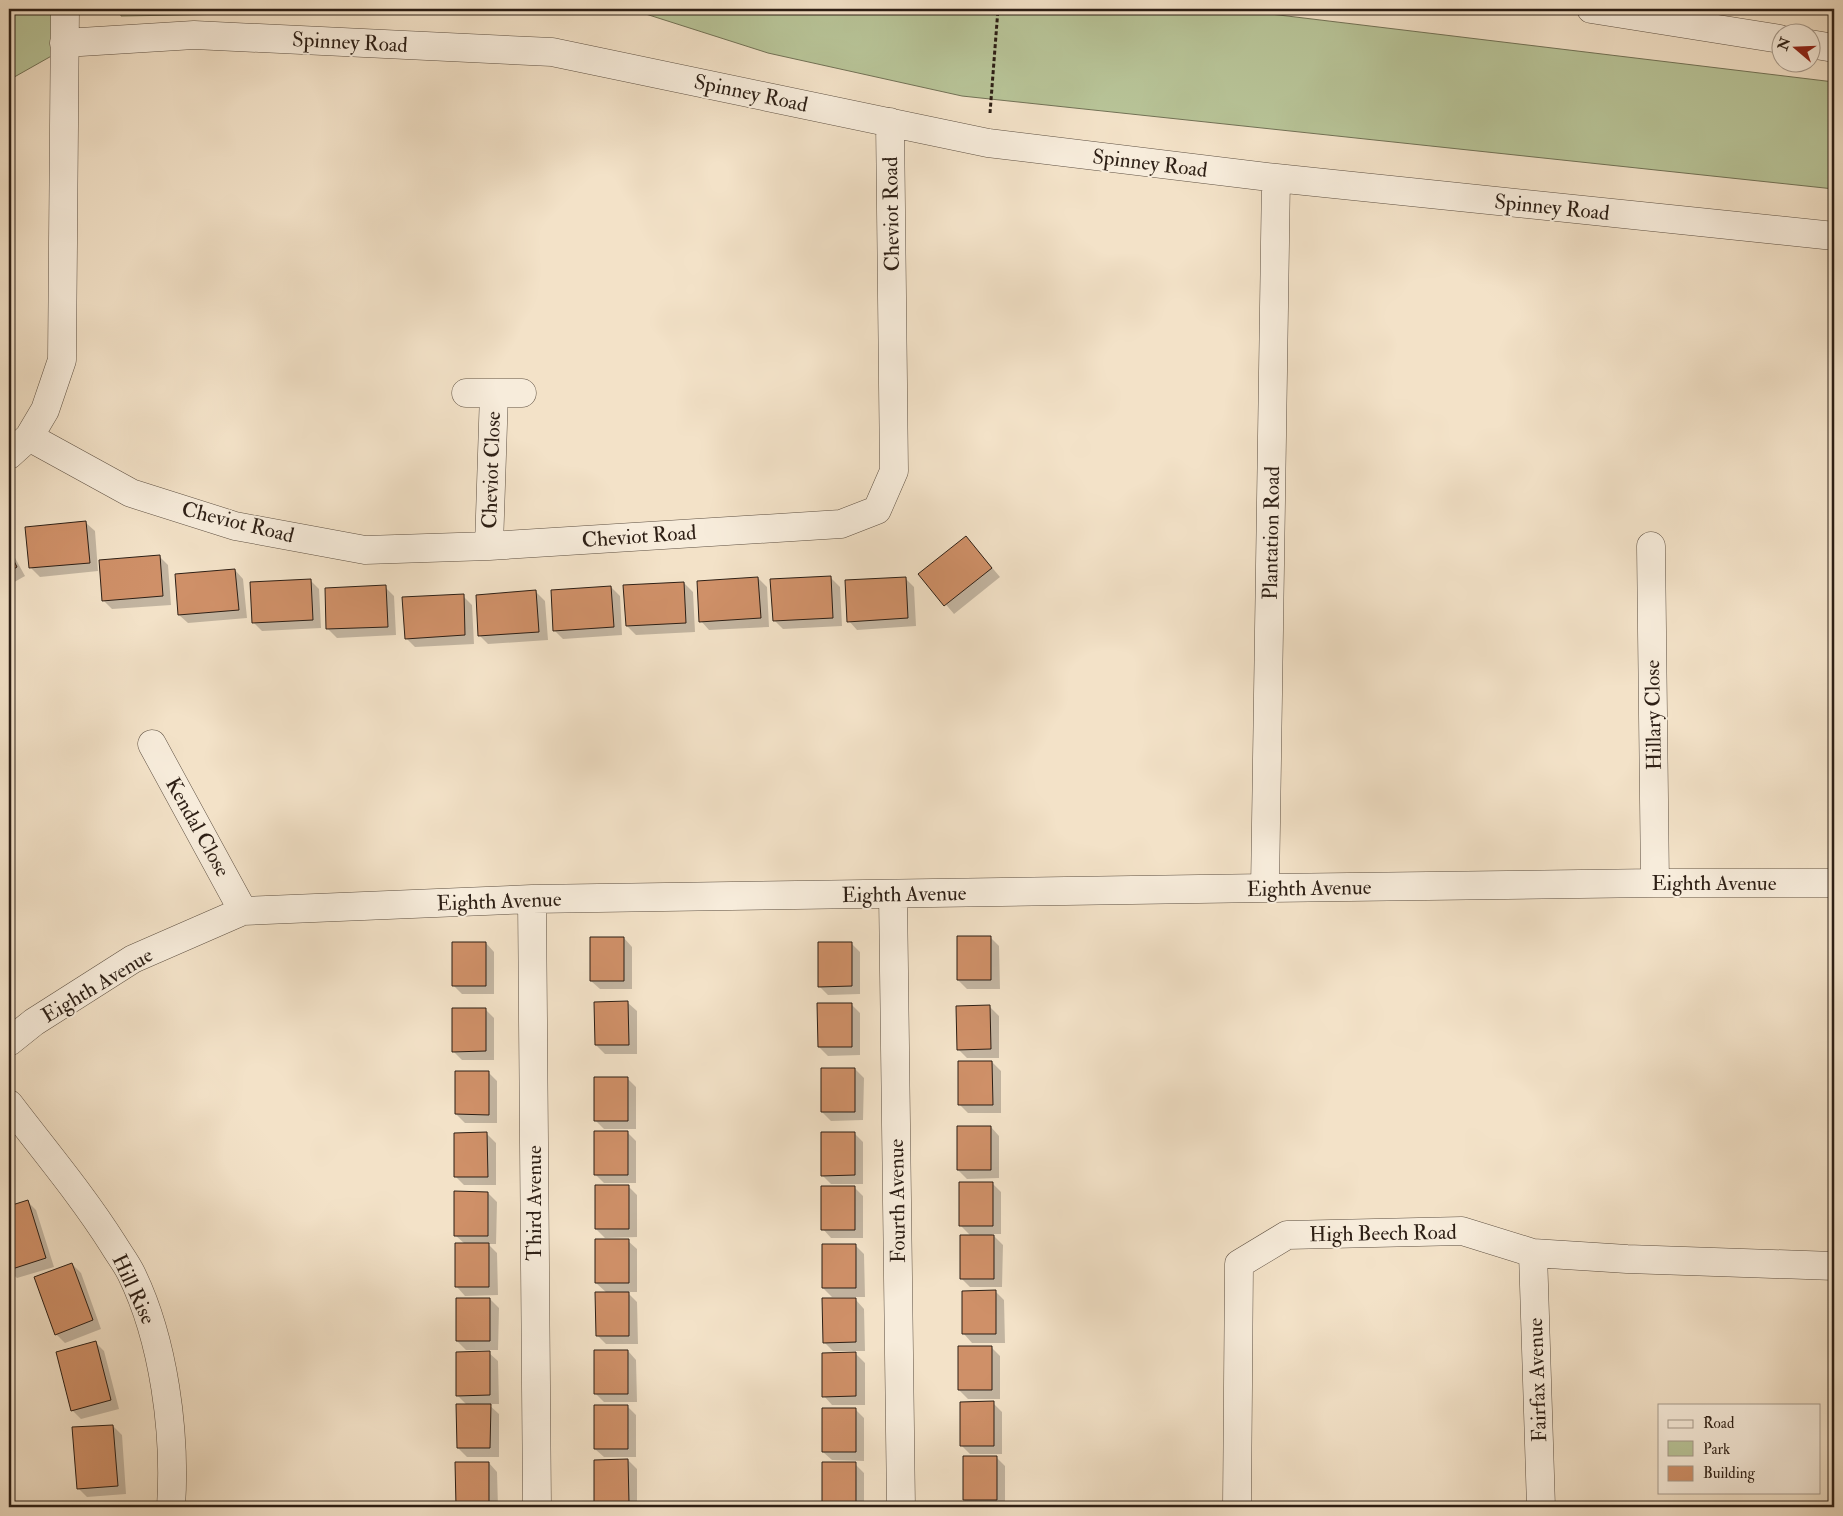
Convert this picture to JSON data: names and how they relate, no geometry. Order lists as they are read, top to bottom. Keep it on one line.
{"streets":{"street":["Spinney Road","Cheviot Road","Cheviot Close","Plantation Road","Hillary Close","Kendal Close","Eighth Avenue","Fourth Avenue","Third Avenue","High Beech Road","Hill Rise","Fairfax Avenue"]},"crossings":[["Spinney Road","Cheviot Road"],["Spinney Road","Plantation Road"],["Cheviot Road","Cheviot Close"],["Plantation Road","Eighth Avenue"],["Hillary Close","Eighth Avenue"],["Kendal Close","Eighth Avenue"],["Eighth Avenue","Fourth Avenue"],["Eighth Avenue","Third Avenue"],["High Beech Road","Fairfax Avenue"]],"legend":["Road","Park","Building"],"north":"left"}
